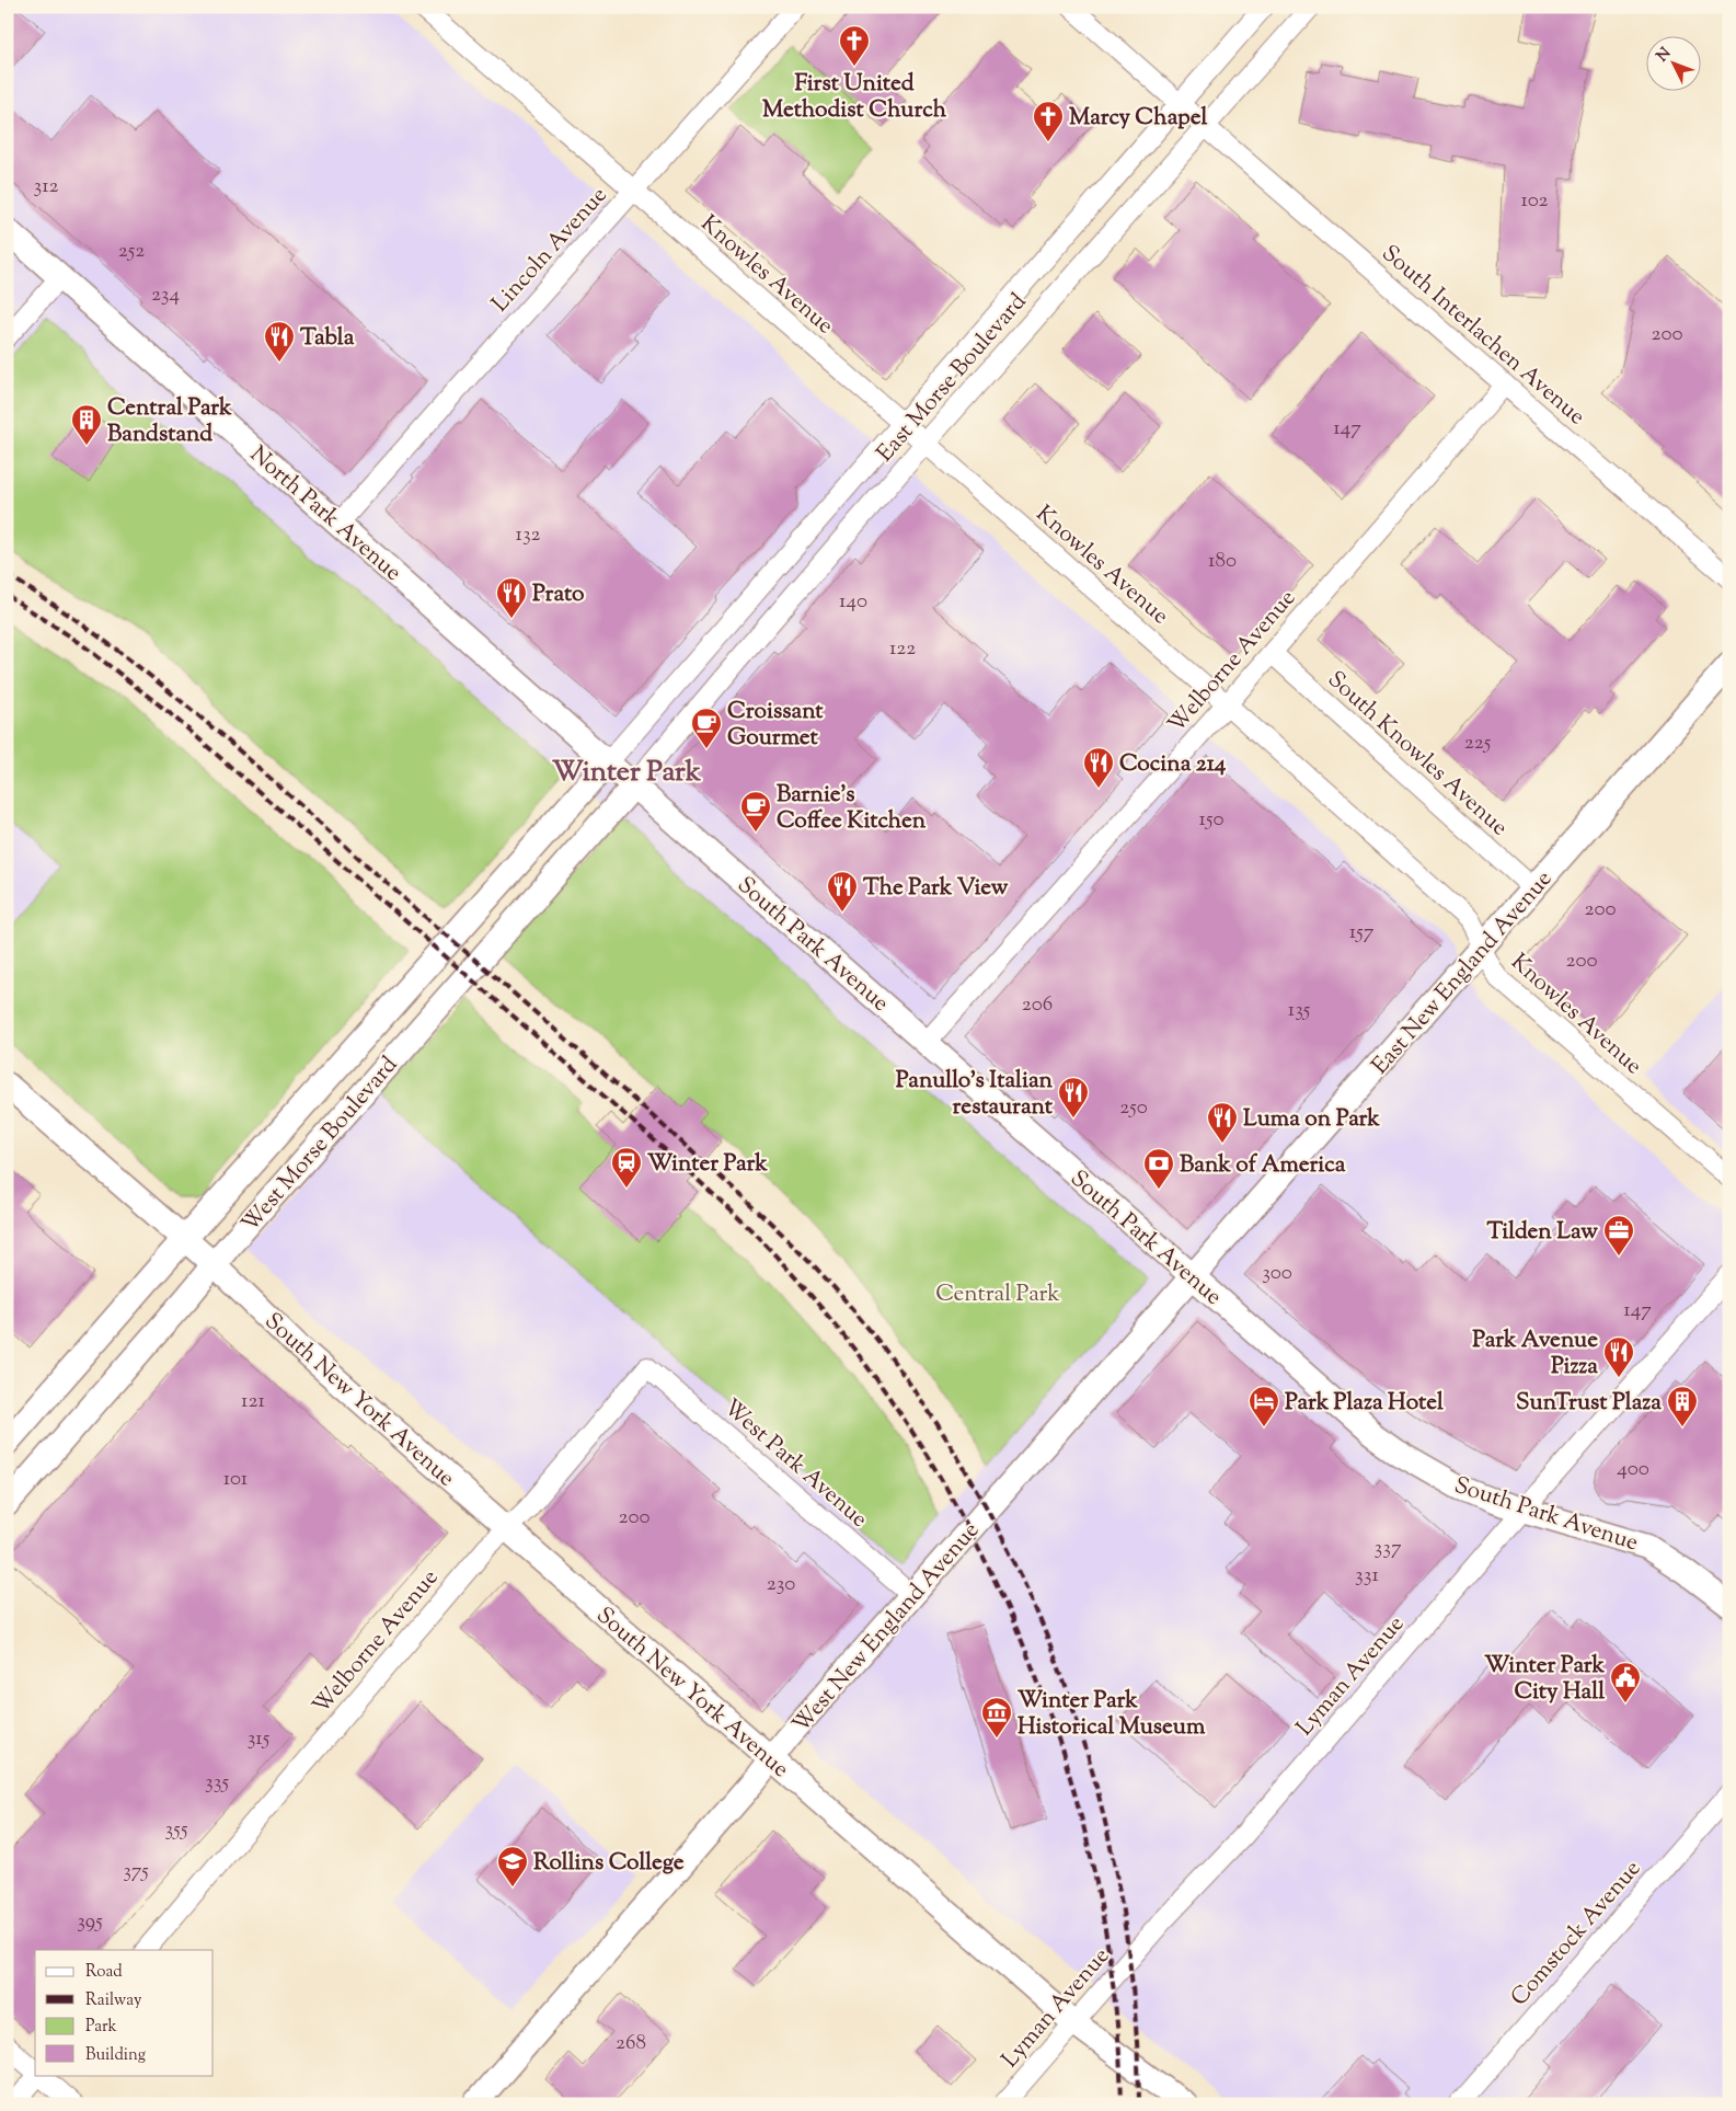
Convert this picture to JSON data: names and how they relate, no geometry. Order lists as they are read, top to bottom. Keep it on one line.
{"streets":{"street":["Lincoln Avenue","Knowles Avenue","South Interlachen Avenue","East Morse Boulevard","North Park Avenue","Welborne Avenue","South Knowles Avenue","South Park Avenue","East New England Avenue","West Morse Boulevard","South New York Avenue","West Park Avenue","West New England Avenue","Lyman Avenue","Comstock Avenue"]},"crossings":[["Lincoln Avenue","Knowles Avenue"],["Lincoln Avenue","North Park Avenue"],["Knowles Avenue","East Morse Boulevard"],["Knowles Avenue","Welborne Avenue"],["Knowles Avenue","East New England Avenue"],["South Interlachen Avenue","East Morse Boulevard"],["South Interlachen Avenue","Welborne Avenue"],["East Morse Boulevard","North Park Avenue"],["East Morse Boulevard","South Park Avenue"],["East Morse Boulevard","West Morse Boulevard"],["North Park Avenue","South Park Avenue"],["North Park Avenue","West Morse Boulevard"],["Welborne Avenue","South Knowles Avenue"],["Welborne Avenue","South Park Avenue"],["Welborne Avenue","South New York Avenue"],["Welborne Avenue","West Park Avenue"],["South Knowles Avenue","East New England Avenue"],["South Park Avenue","East New England Avenue"],["South Park Avenue","West Morse Boulevard"],["South Park Avenue","West New England Avenue"],["South Park Avenue","Lyman Avenue"],["East New England Avenue","West New England Avenue"],["West Morse Boulevard","South New York Avenue"],["South New York Avenue","West New England Avenue"],["South New York Avenue","Lyman Avenue"],["West Park Avenue","West New England Avenue"]],"districts":["Winter Park"],"parks":["Central Park"],"places":{"church":["First United Methodist Church","Marcy Chapel"],"restaurant":["Tabla","Prato","Cocina 214","The Park View","Panullo's Italian restaurant","Luma on Park","Park Avenue Pizza"],"building":["Central Park Bandstand","SunTrust Plaza"],"cafe":["Croissant Gourmet","Barnie's Coffee Kitchen"],"station":["Winter Park"],"bank":["Bank of America"],"office":["Tilden Law"],"hotel":["Park Plaza Hotel"],"public building":["Winter Park City Hall"],"museum":["Winter Park Historical Museum"],"school or university":["Rollins College"]},"house_numbers":["312","102","252","234","200","147","132","180","140","122","225","150","200","157","200","206","135","250","300","147","121","400","101","200","337","331","230","315","335","355","375","395","268"],"legend":["Road","Railway","Park","Building"],"north":"top left"}
